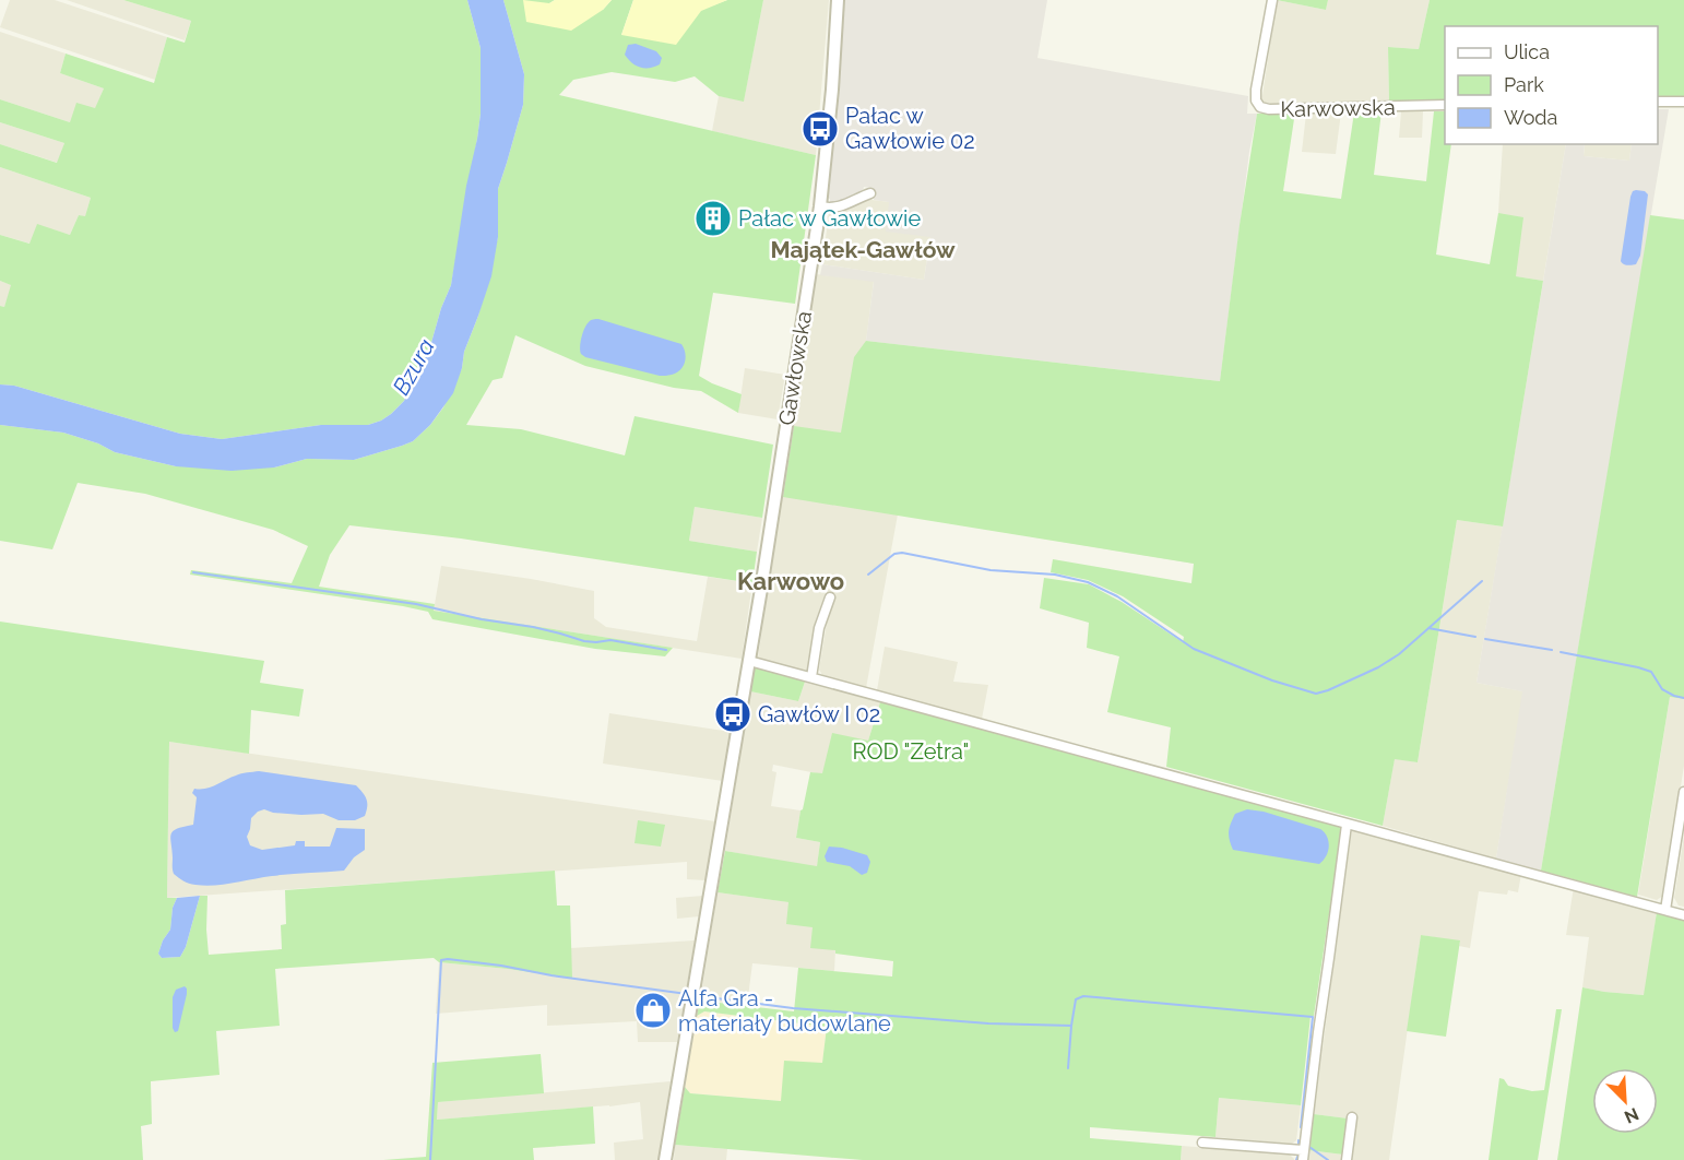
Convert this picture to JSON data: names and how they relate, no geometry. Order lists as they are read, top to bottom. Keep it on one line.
{"streets":{"street":["Karwowska","Gawłowska"]},"districts":["Majątek-Gawłów","Karwowo"],"water":["Bzura"],"parks":["ROD \"Zetra\""],"places":{"bus stop":["Pałac w Gawłowie 02","Gawłów I 02"],"building":["Pałac w Gawłowie"],"shop":["Alfa Gra - materiały budowlane"]},"legend":["Ulica","Park","Woda"],"north":"bottom right"}
